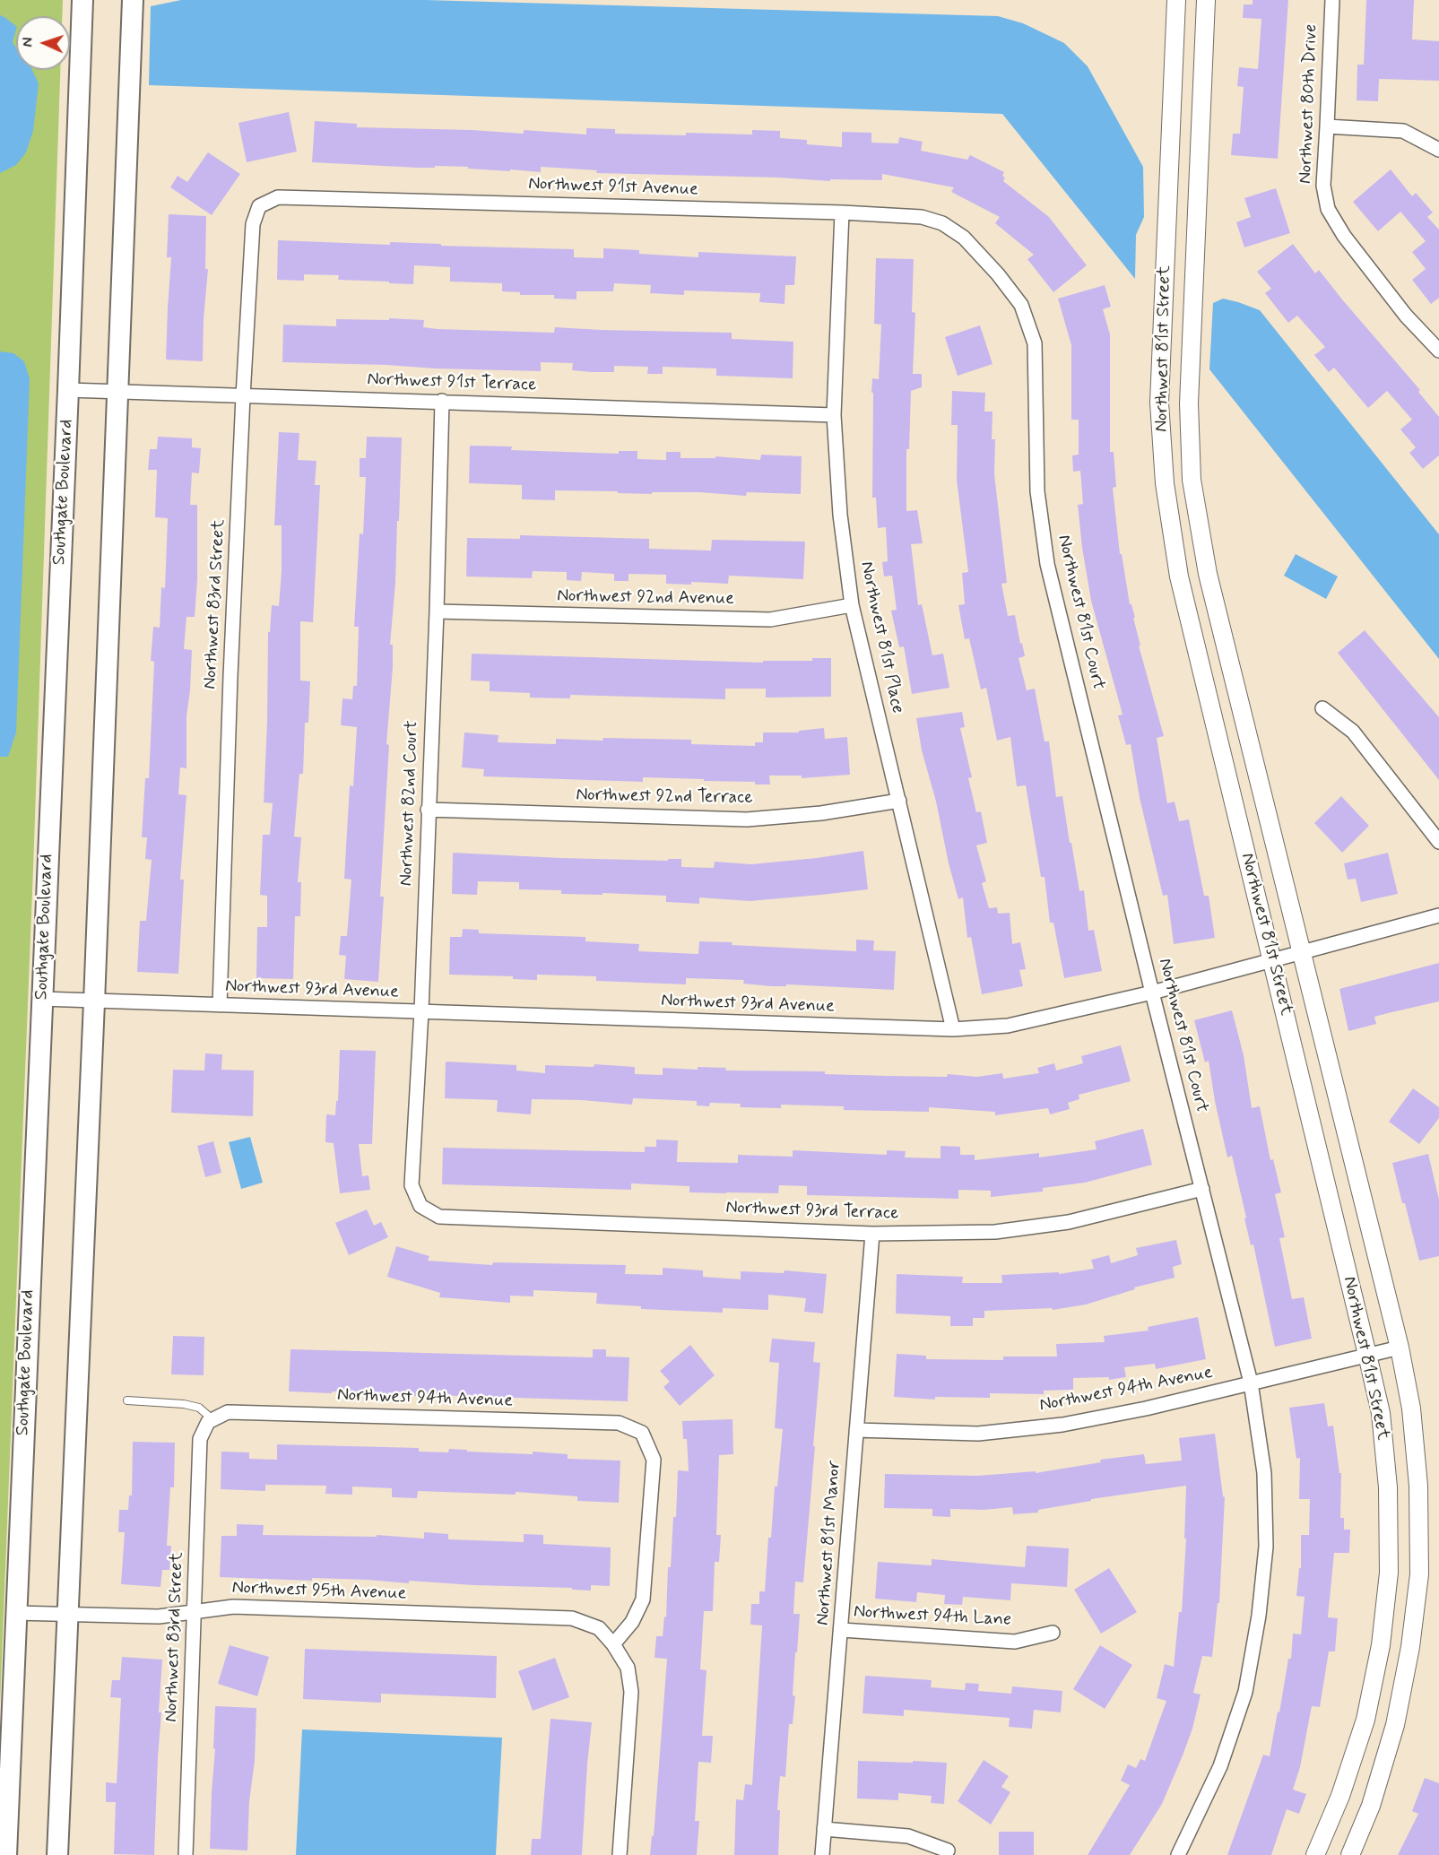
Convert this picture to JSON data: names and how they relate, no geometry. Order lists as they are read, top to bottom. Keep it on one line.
{"streets":{"main road":["Southgate Boulevard"],"street":["Northwest 80th Drive","Northwest 91st Avenue","Northwest 81st Street","Northwest 91st Terrace","Northwest 92nd Avenue","Northwest 83rd Street","Northwest 81st Court","Northwest 81st Place","Northwest 92nd Terrace","Northwest 82nd Court","Northwest 93rd Avenue","Northwest 93rd Terrace","Northwest 94th Avenue","Northwest 81st Manor","Northwest 95th Avenue","Northwest 94th Lane"]},"crossings":[["Northwest 91st Avenue","Northwest 83rd Street"],["Northwest 91st Avenue","Northwest 81st Court"],["Northwest 91st Avenue","Northwest 81st Place"],["Northwest 81st Street","Northwest 93rd Avenue"],["Northwest 81st Street","Northwest 94th Avenue"],["Northwest 91st Terrace","Southgate Boulevard"],["Northwest 91st Terrace","Northwest 83rd Street"],["Northwest 91st Terrace","Northwest 81st Place"],["Northwest 91st Terrace","Northwest 82nd Court"],["Southgate Boulevard","Northwest 93rd Avenue"],["Southgate Boulevard","Northwest 95th Avenue"],["Northwest 92nd Avenue","Northwest 81st Place"],["Northwest 92nd Avenue","Northwest 82nd Court"],["Northwest 83rd Street","Northwest 93rd Avenue"],["Northwest 83rd Street","Northwest 94th Avenue"],["Northwest 83rd Street","Northwest 95th Avenue"],["Northwest 81st Court","Northwest 93rd Avenue"],["Northwest 81st Court","Northwest 93rd Terrace"],["Northwest 81st Court","Northwest 94th Avenue"],["Northwest 81st Place","Northwest 92nd Terrace"],["Northwest 81st Place","Northwest 93rd Avenue"],["Northwest 92nd Terrace","Northwest 82nd Court"],["Northwest 82nd Court","Northwest 93rd Avenue"],["Northwest 82nd Court","Northwest 93rd Terrace"],["Northwest 93rd Terrace","Northwest 81st Manor"],["Northwest 94th Avenue","Northwest 81st Manor"],["Northwest 94th Avenue","Northwest 95th Avenue"],["Northwest 81st Manor","Northwest 94th Lane"]],"north":"left"}
